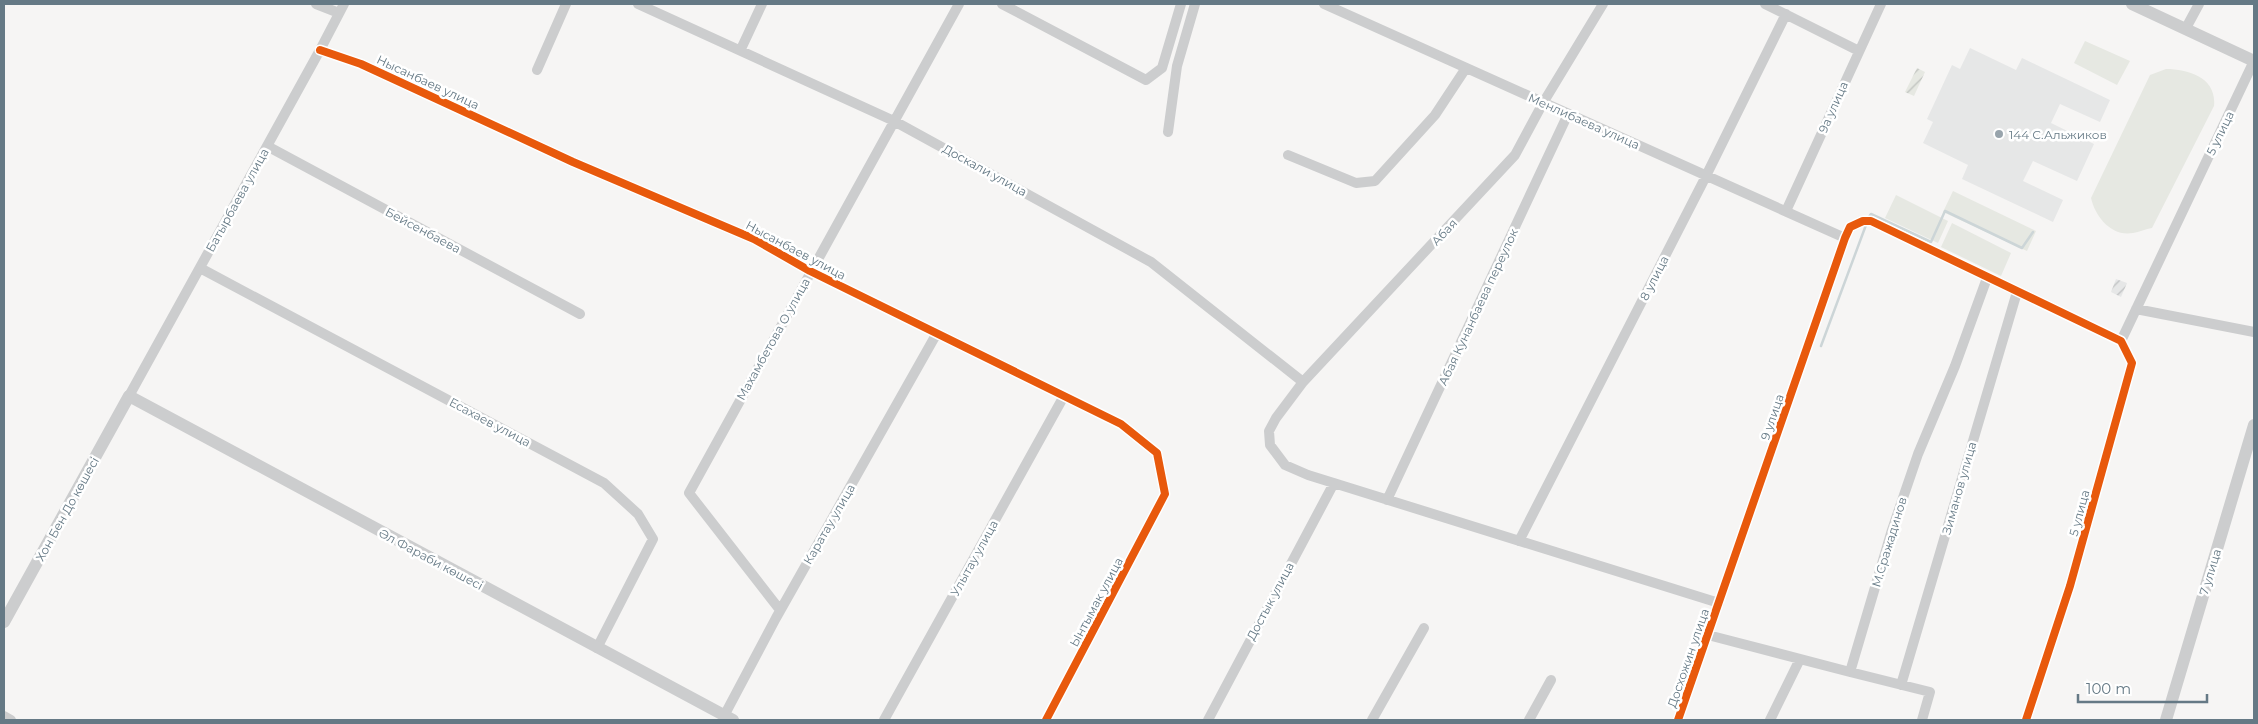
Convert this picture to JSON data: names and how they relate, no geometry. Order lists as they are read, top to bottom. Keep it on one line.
{"streets":{"street":["Нысанбаев улица","9а улица","Менлибаева улица","5 улица","Доскали улица","Батырбаева улица","Бейсенбаева","Абая","8 улица","Абая Кунанбаева переулок","Махамбетова О улица","9 улица","Есахаев улица","Зиманов улица","Хон Бен До көшесі","Каратау улица","М.Сражадинов","Улытау улица","Әл Фараби көшесі","7 улица","Достык улица","Ынтымак улица","Досхожин улица"]},"crossings":[["Нысанбаев улица","Батырбаева улица"],["Нысанбаев улица","Махамбетова О улица"],["Нысанбаев улица","Каратау улица"],["Нысанбаев улица","Улытау улица"],["Нысанбаев улица","Ынтымак улица"],["9а улица","Менлибаева улица"],["Менлибаева улица","Абая"],["Менлибаева улица","8 улица"],["Менлибаева улица","Абая Кунанбаева переулок"],["Менлибаева улица","9 улица"],["Доскали улица","Абая"],["Доскали улица","Махамбетова О улица"],["Батырбаева улица","Бейсенбаева"],["Батырбаева улица","Есахаев улица"],["Батырбаева улица","Хон Бен До көшесі"],["Батырбаева улица","Әл Фараби көшесі"],["Абая","Достык улица"],["Махамбетова О улица","Каратау улица"],["9 улица","Досхожин улица"],["Есахаев улица","Әл Фараби көшесі"],["Хон Бен До көшесі","Әл Фараби көшесі"],["Каратау улица","Әл Фараби көшесі"]],"places":["144 С.Альжиков"],"scale_bar":"100 m"}
